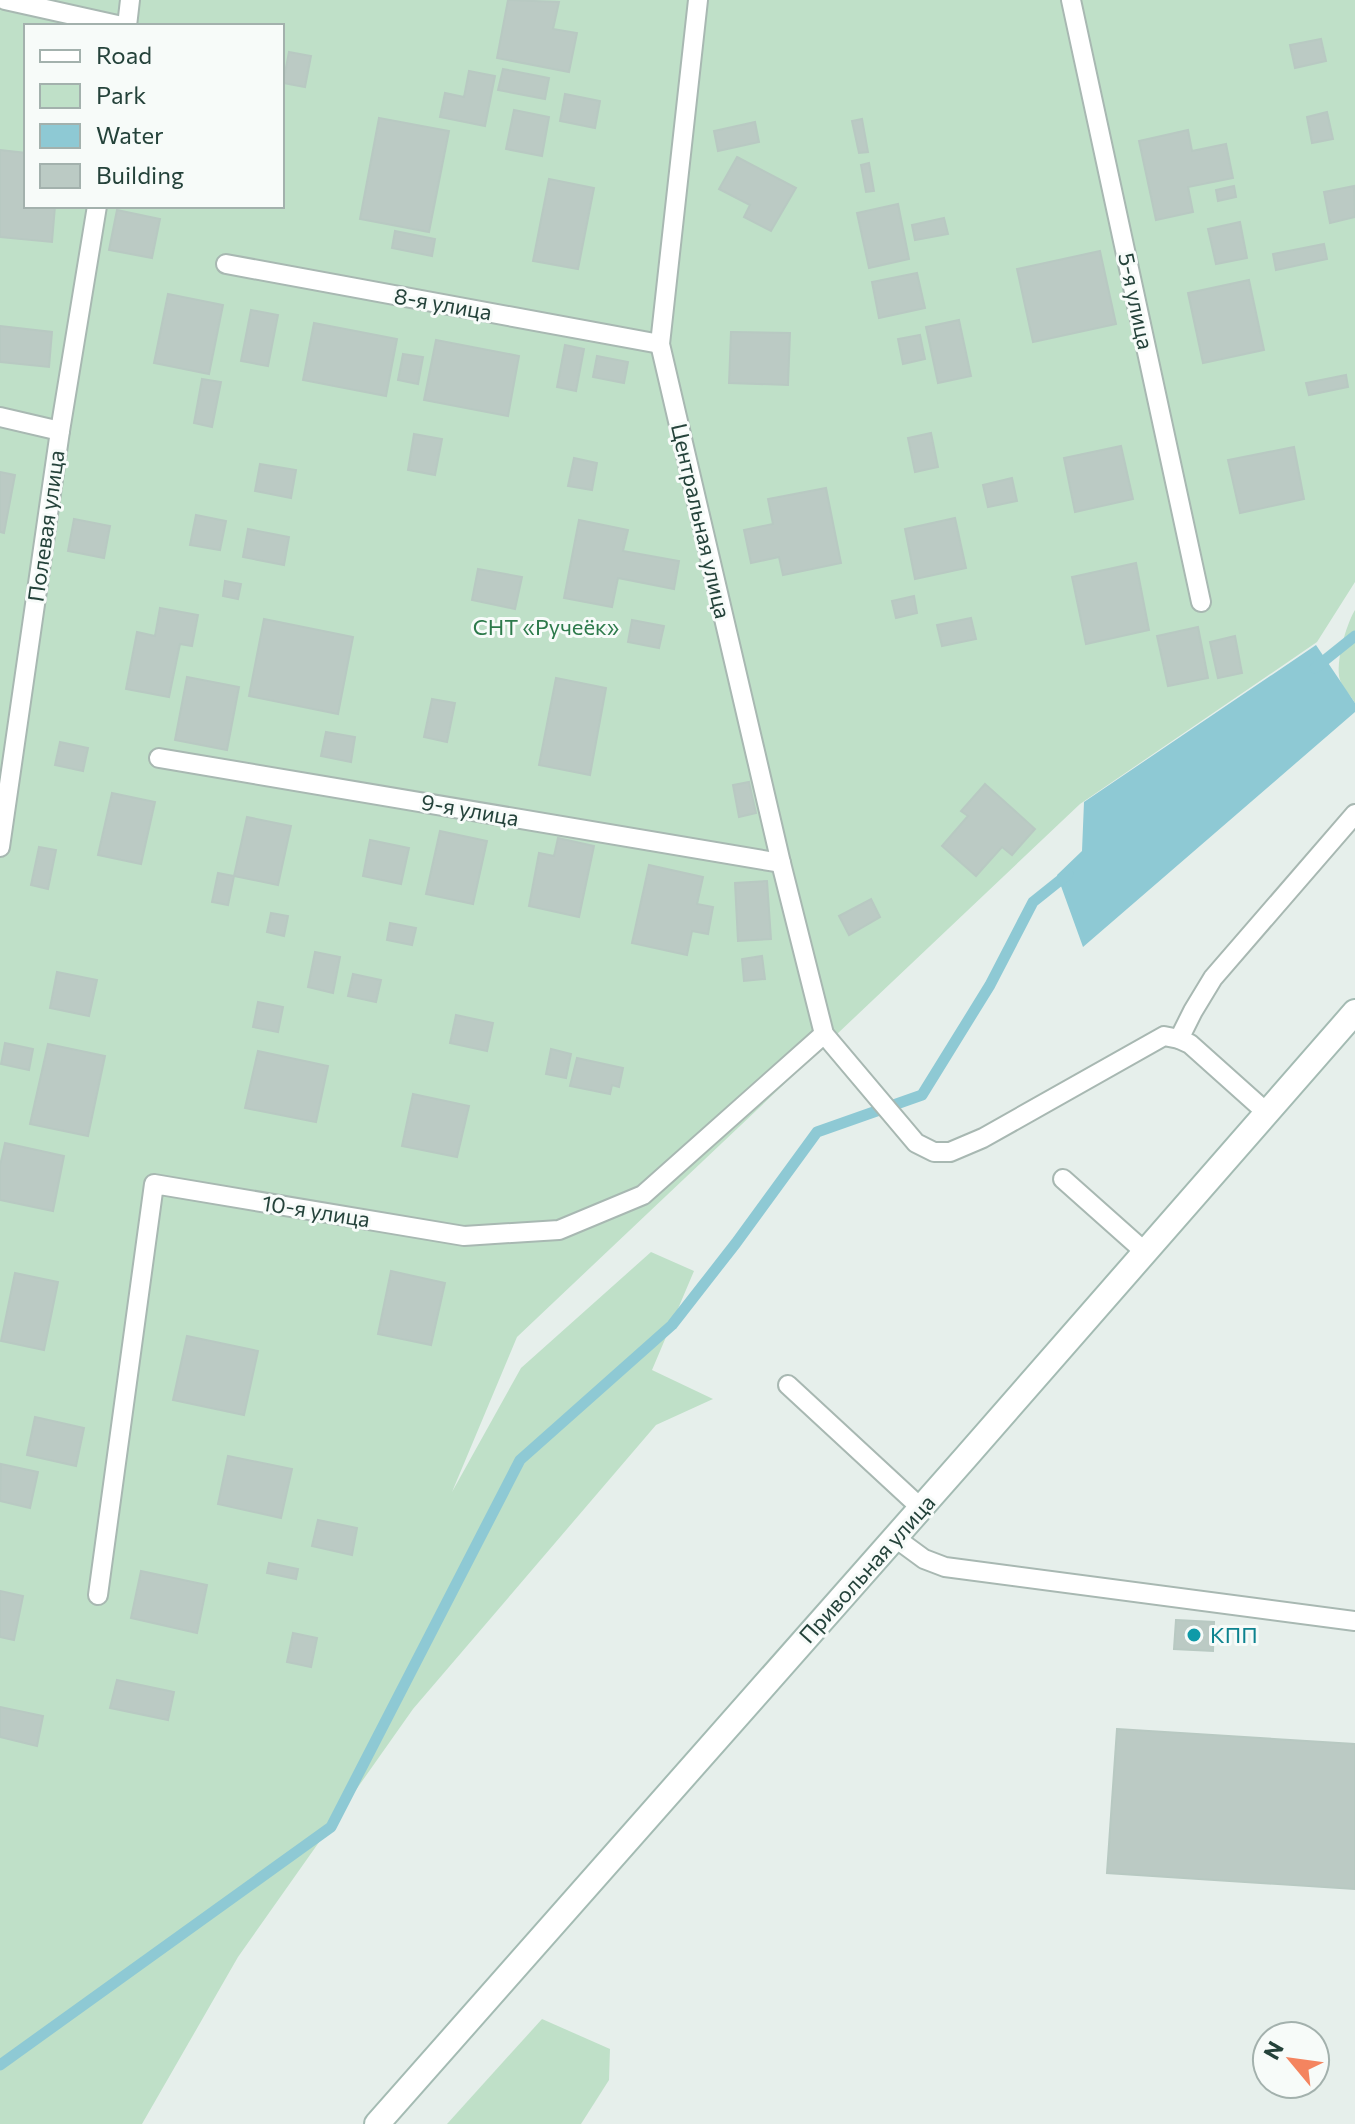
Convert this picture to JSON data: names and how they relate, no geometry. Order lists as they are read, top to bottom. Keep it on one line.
{"streets":{"street":["Привольная улица"],"lane":["5-я улица","8-я улица","Центральная улица","Полевая улица","9-я улица","10-я улица"]},"crossings":[["8-я улица","Центральная улица"],["Центральная улица","9-я улица"],["Центральная улица","10-я улица"]],"parks":["СНТ «Ручеёк»"],"places":["КПП"],"legend":["Road","Park","Water","Building"],"north":"top left"}
